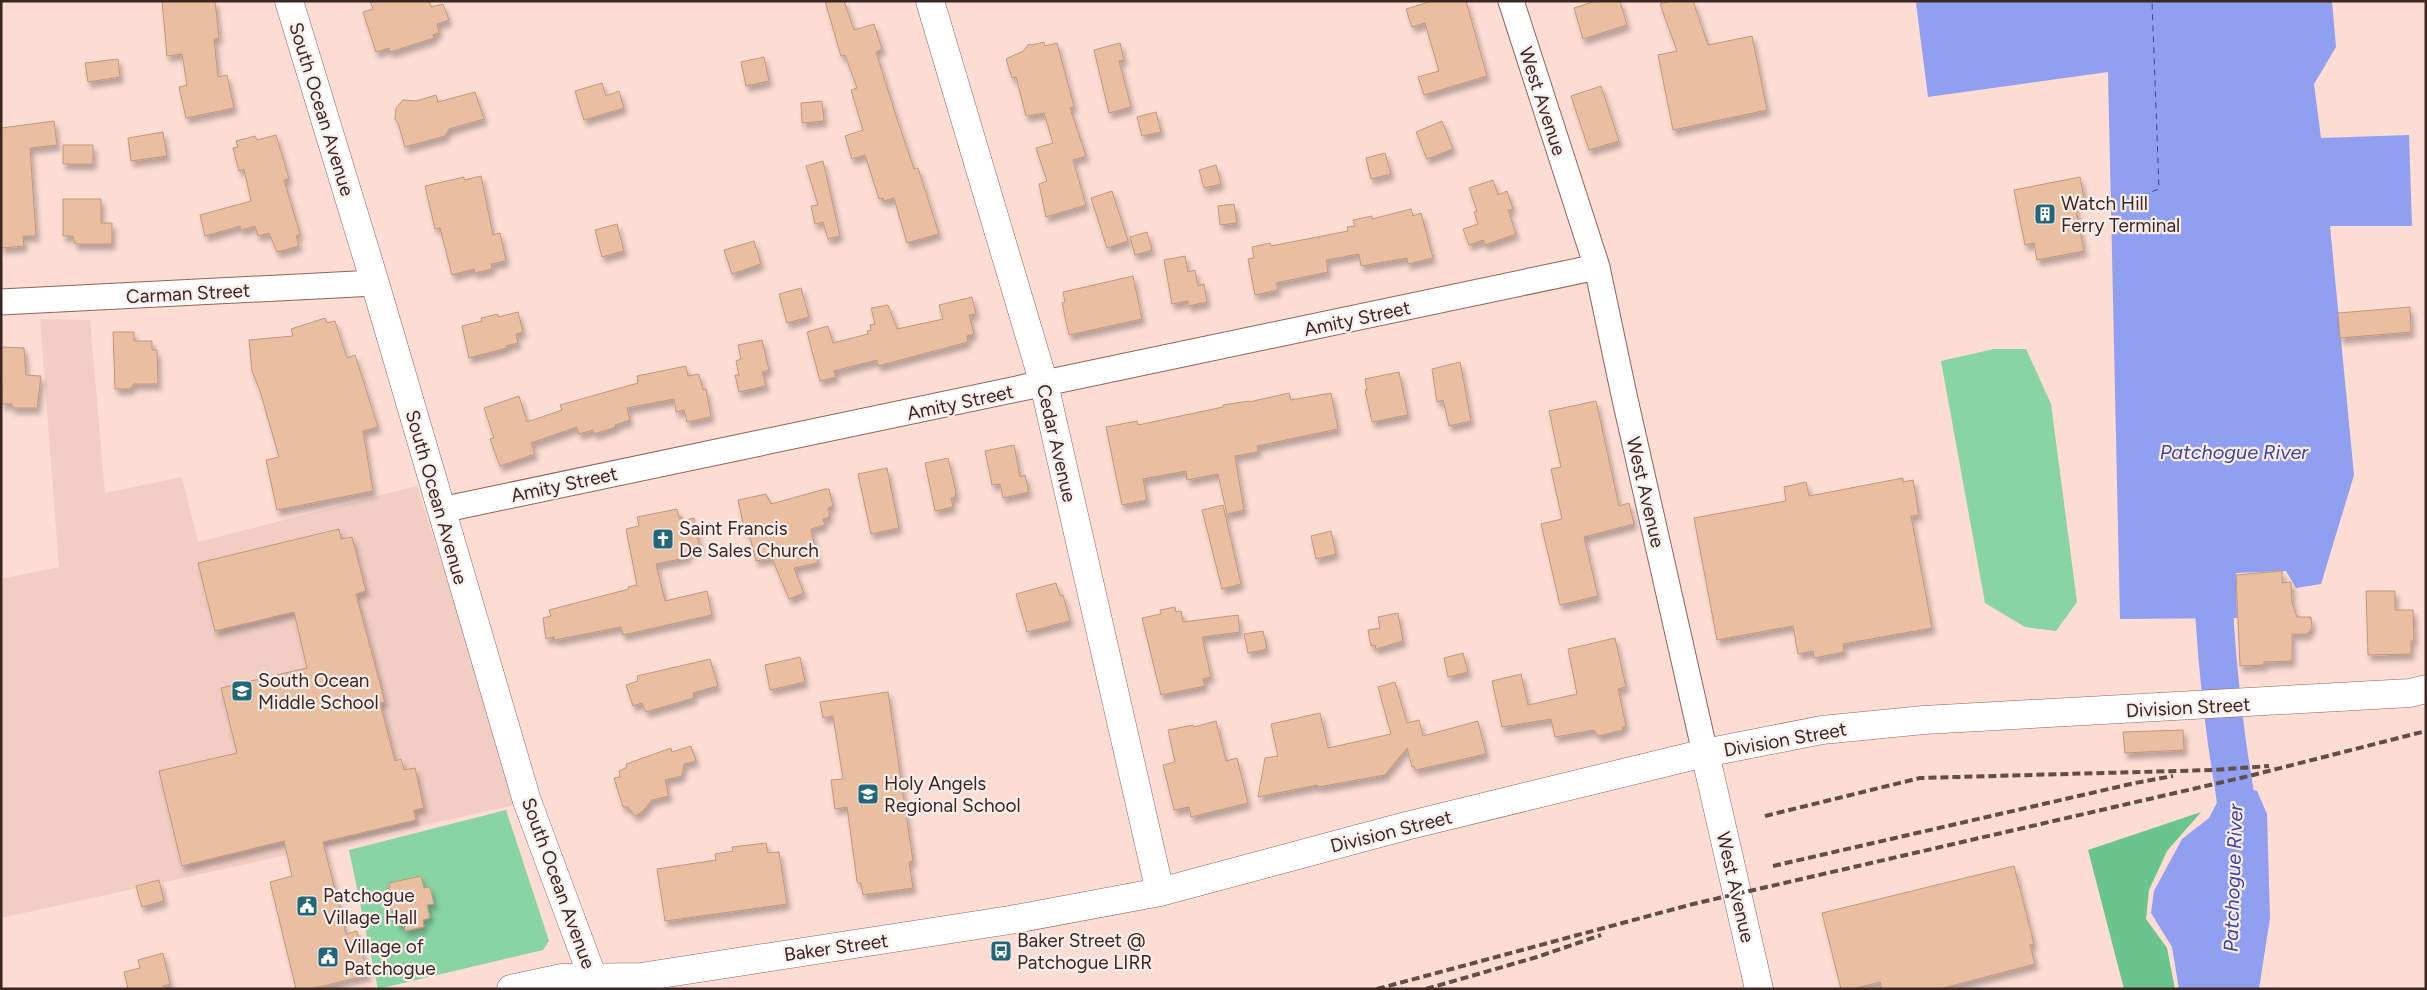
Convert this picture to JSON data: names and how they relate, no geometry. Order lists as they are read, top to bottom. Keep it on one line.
{"streets":{"street":["West Avenue","South Ocean Avenue","Carman Street","Amity Street","Cedar Avenue","Division Street","Baker Street"]},"crossings":[["West Avenue","Amity Street"],["West Avenue","Division Street"],["South Ocean Avenue","Carman Street"],["South Ocean Avenue","Amity Street"],["South Ocean Avenue","Baker Street"],["Amity Street","Cedar Avenue"],["Cedar Avenue","Division Street"],["Cedar Avenue","Baker Street"],["Division Street","Baker Street"]],"water":["Patchogue River"],"places":{"building":["Watch Hill Ferry Terminal"],"church":["Saint Francis De Sales Church"],"school or university":["South Ocean Middle School","Holy Angels Regional School"],"public building":["Patchogue Village Hall","Village of Patchogue"],"bus stop":["Baker Street @ Patchogue LIRR"]}}
